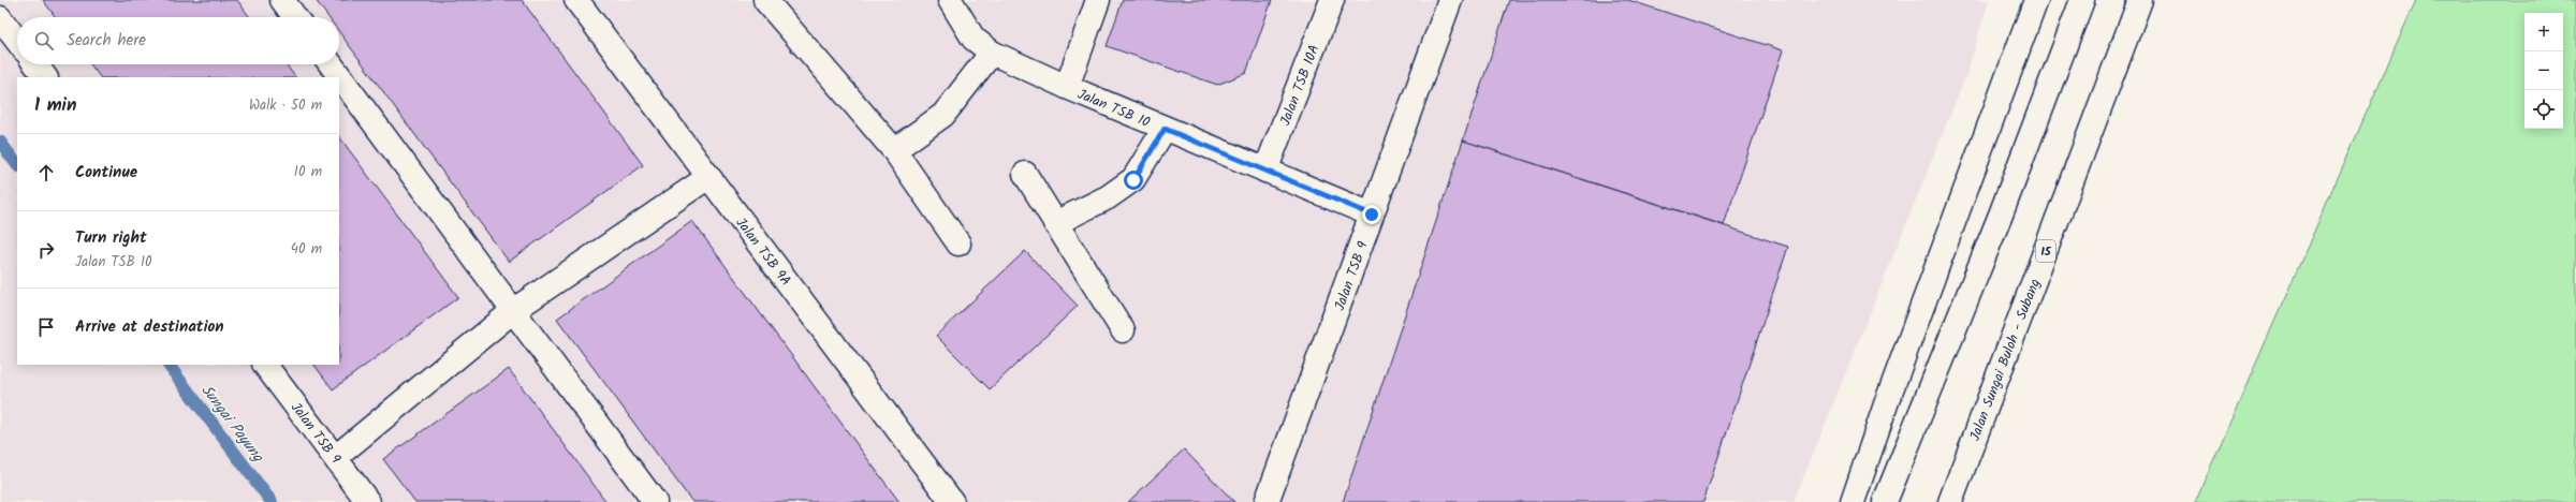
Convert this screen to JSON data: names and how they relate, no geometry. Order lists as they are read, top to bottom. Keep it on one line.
{"streets":{"main road":["Jalan TSB 10A","Jalan TSB 10","Jalan TSB 9A","15","Jalan TSB 9","Jalan Sungai Buloh - Subang"]},"crossings":[["Jalan TSB 10A","Jalan TSB 10"],["Jalan TSB 10","Jalan TSB 9"]],"water":["Sungai Payung"],"page":{"map_buttons":["+","−"],"search":"Search here","heading":["1 min","Walk · 50 m"],"list":[["Continue","10 m"],["Turn right","Jalan TSB 10","40 m"],"Arrive at destination"]}}
